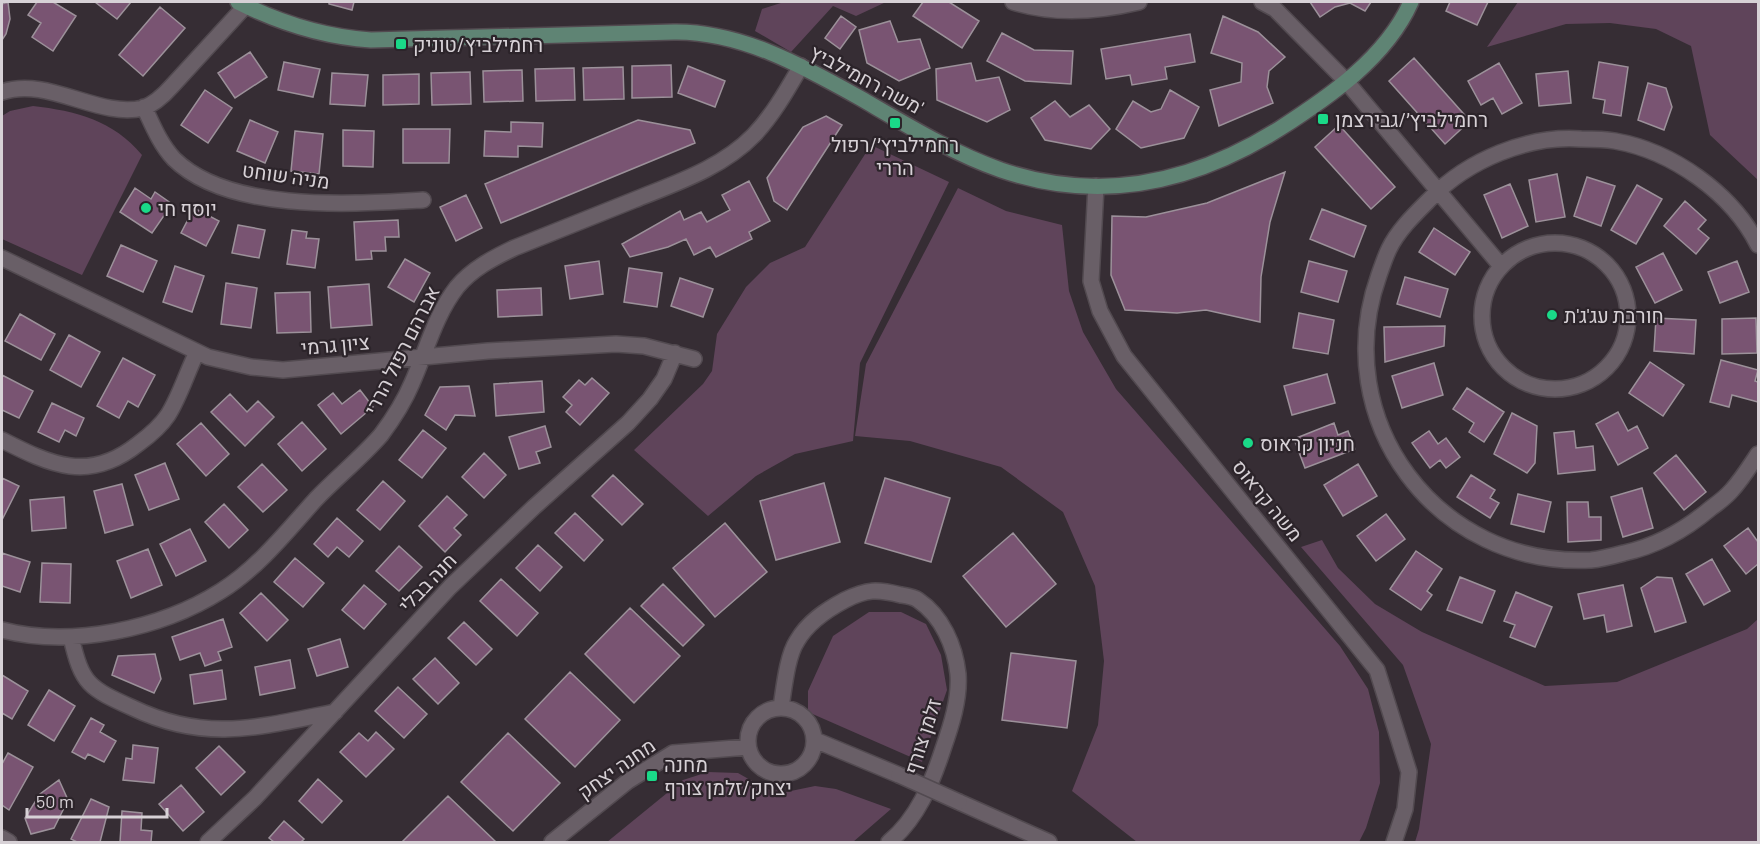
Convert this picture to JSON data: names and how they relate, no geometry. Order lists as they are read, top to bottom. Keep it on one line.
{"streets":{"street":["משה רחמילביץ'","מניה שוחט","ציון גרמי","אברהם רפול הררי","משה קראוס","חנה בבלי","זלמן צורף","מחנה יצחק"]},"crossings":[["משה רחמילביץ'","אברהם רפול הררי"],["משה רחמילביץ'","משה קראוס"],["ציון גרמי","אברהם רפול הררי"],["ציון גרמי","חנה בבלי"],["זלמן צורף","מחנה יצחק"]],"places":{"transit":["רחמילביץ/טוניק","רחמילביץ׳/גבירצמן","רחמילביץ׳/רפול הררי","מחנה יצחק/זלמן צורף"],"other":["יוסף חי","חורבת עג'ג'ת","חניון קראוס"]},"scale_bar":"50 m"}
